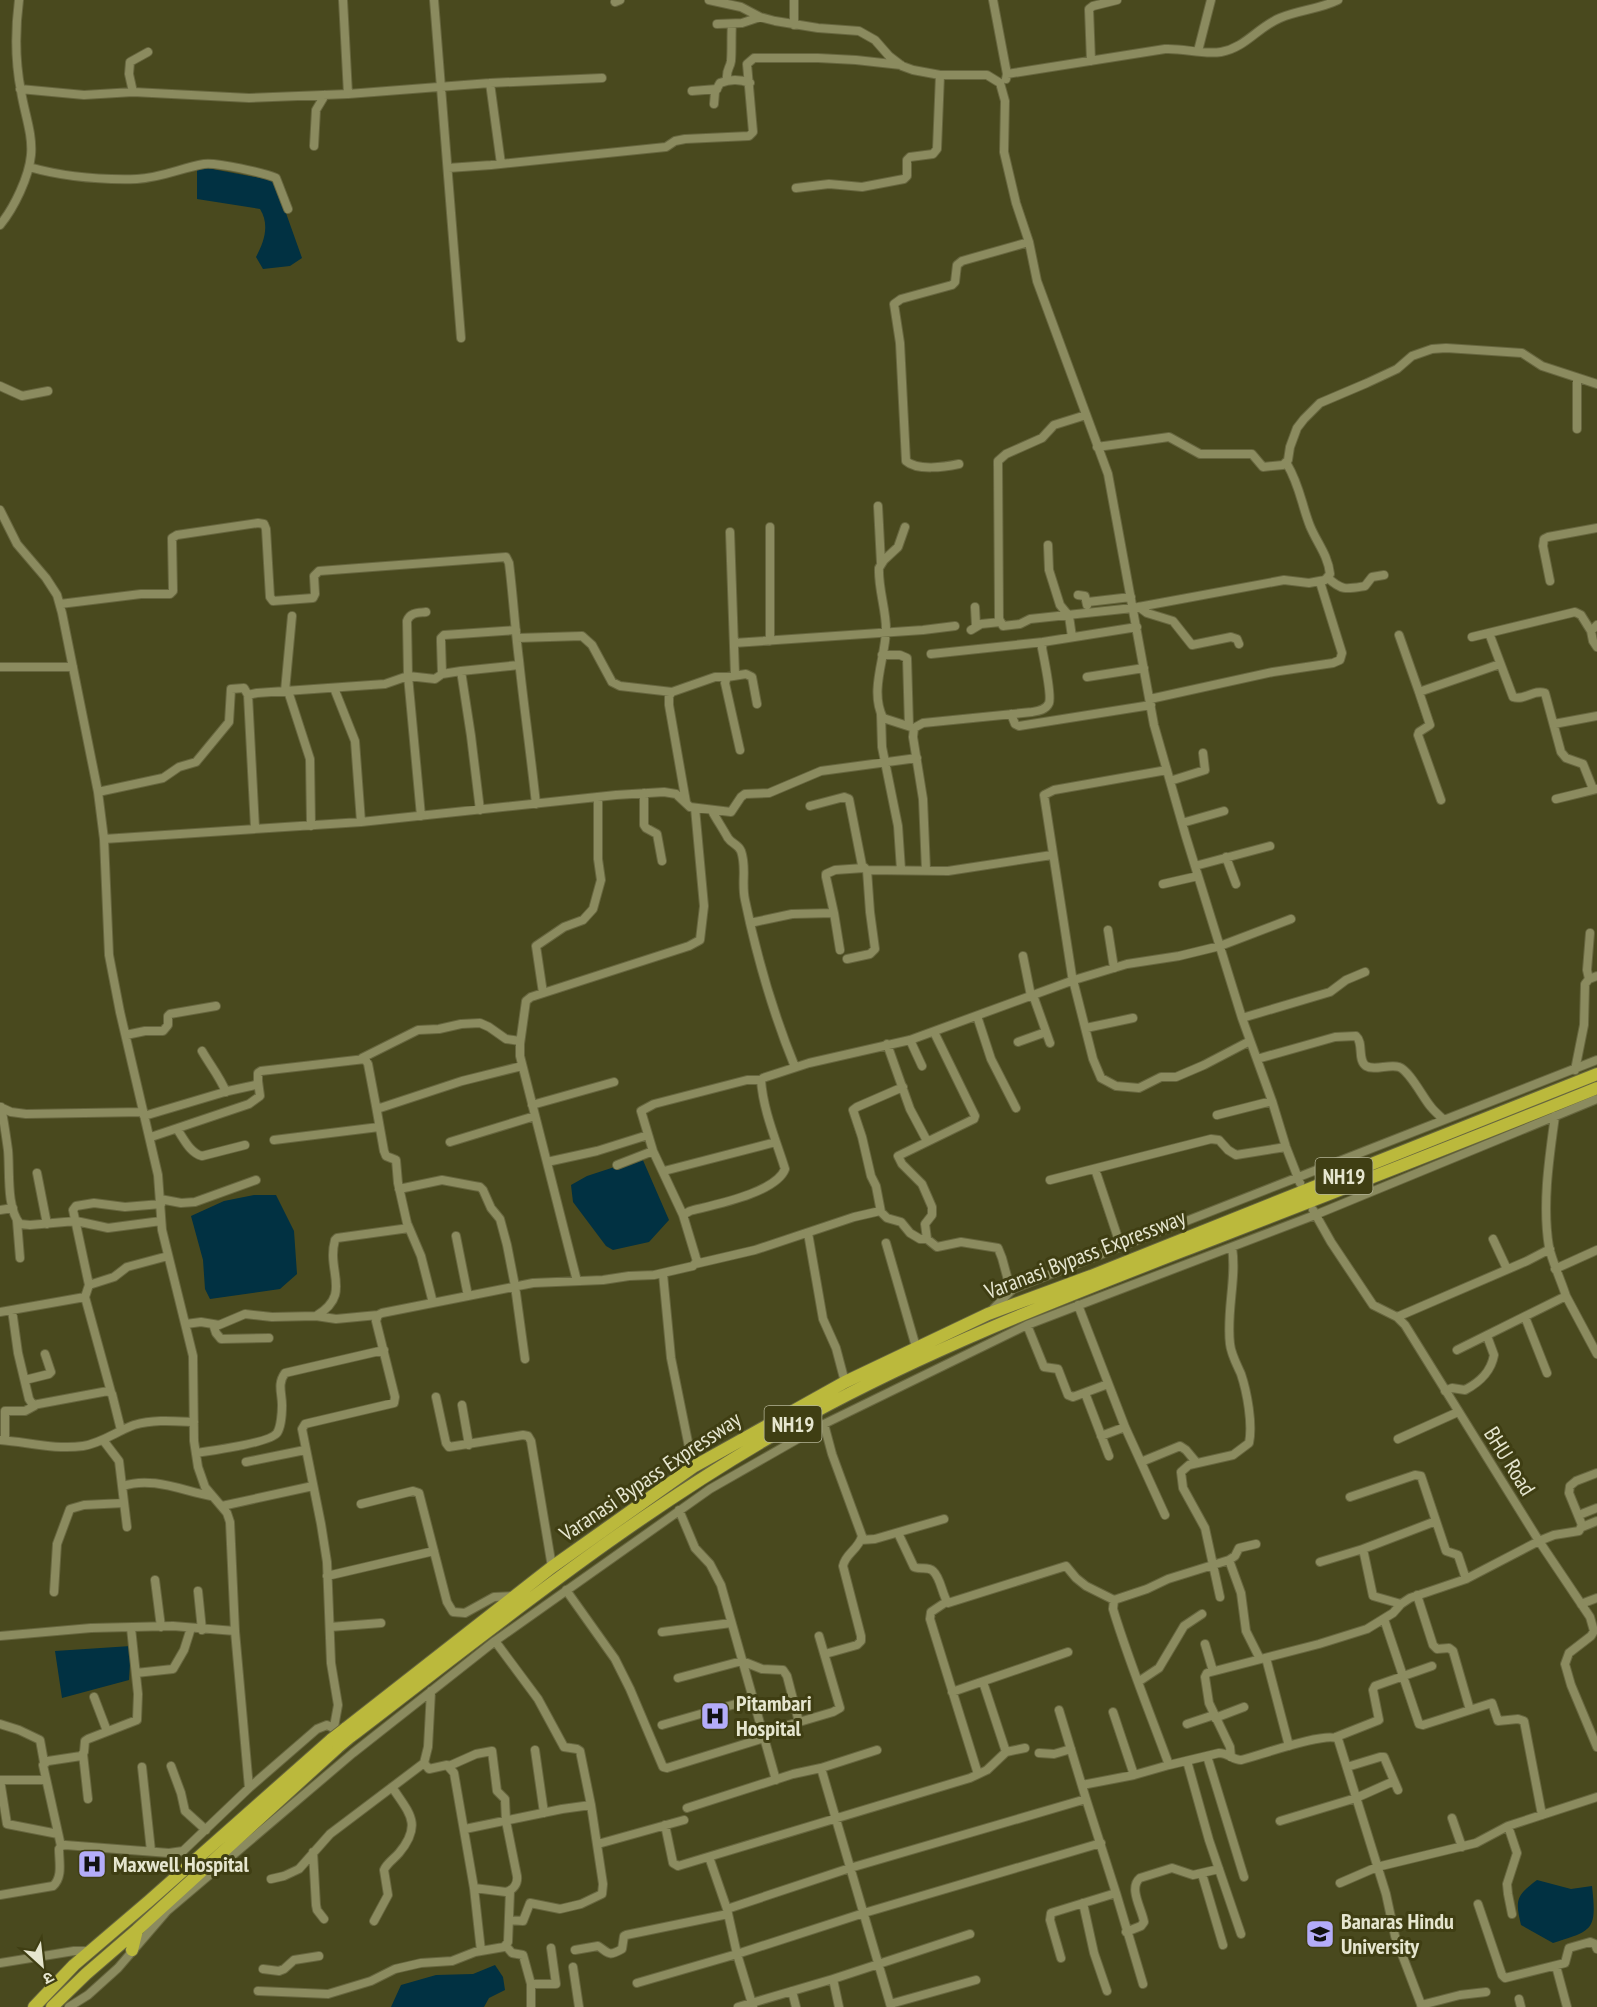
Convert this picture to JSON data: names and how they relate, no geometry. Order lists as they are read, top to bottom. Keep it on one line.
{"streets":{"highway":["NH19","Varanasi Bypass Expressway"],"street":["BHU Road"]},"places":{"hospital":["Pitambari Hospital","Maxwell Hospital"],"school or university":["Banaras Hindu University"]},"north":"bottom right"}
